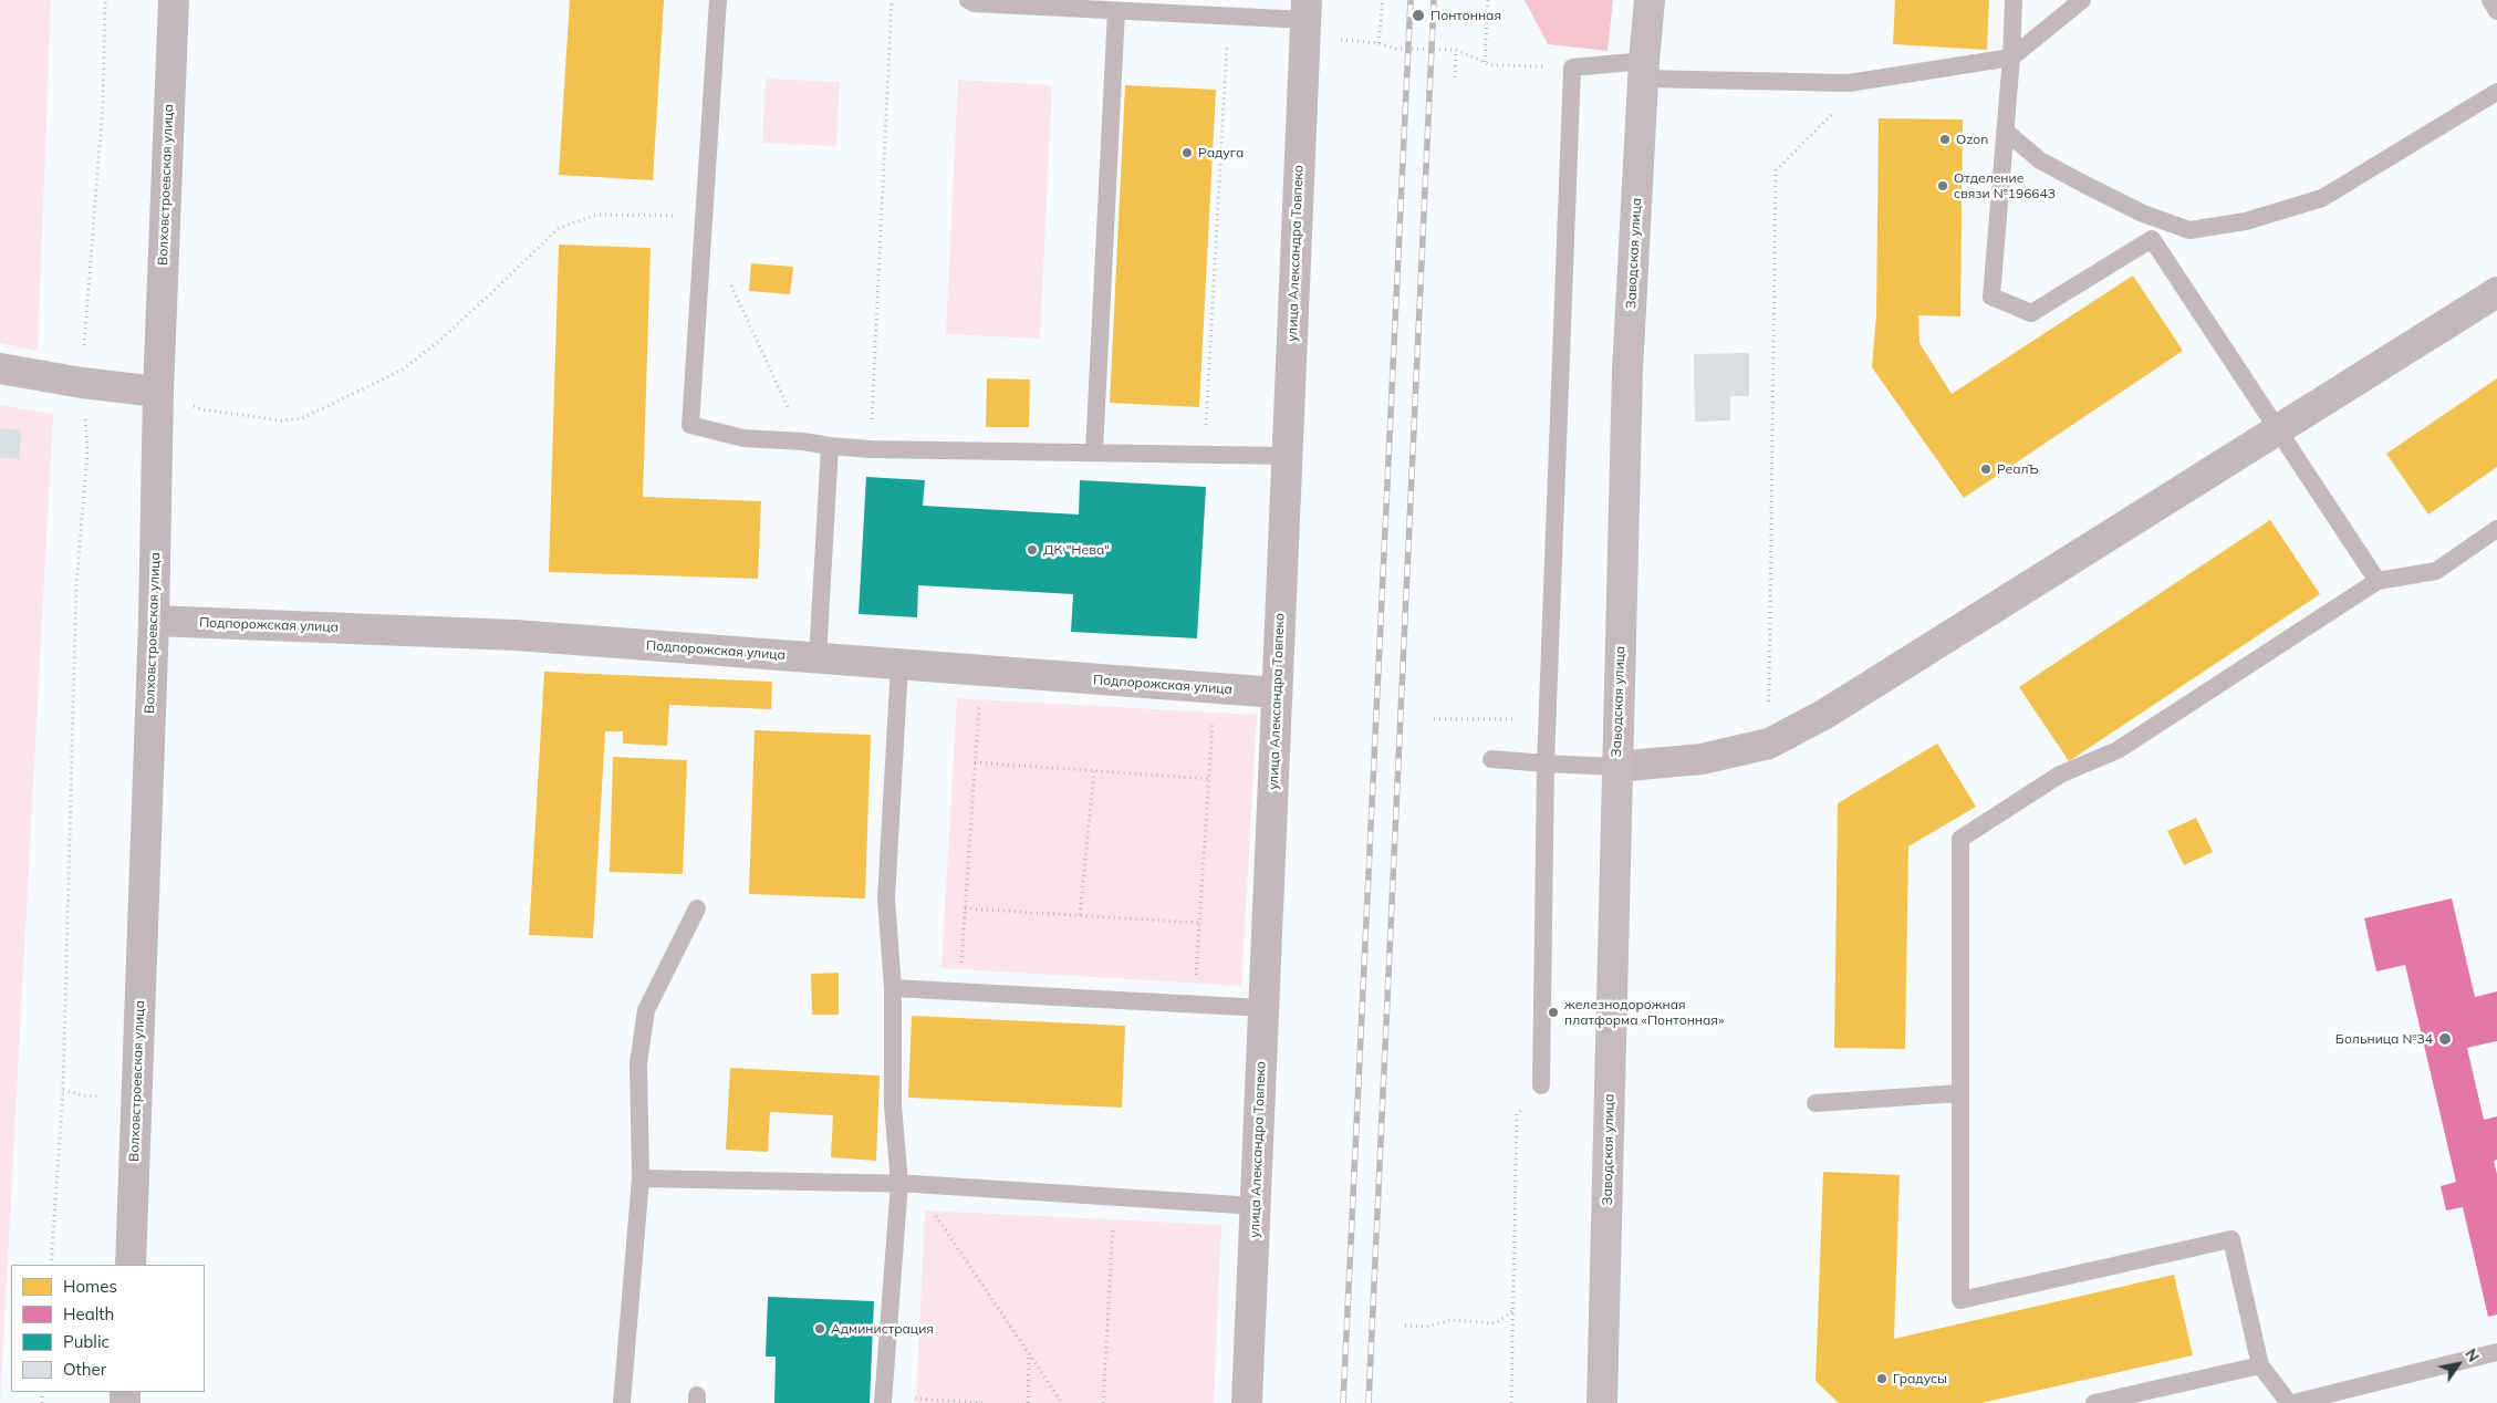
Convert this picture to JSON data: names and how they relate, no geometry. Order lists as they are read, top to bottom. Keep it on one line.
{"streets":{"main road":["Заводская улица"],"street":["Волховстроевская улица","улица Александра Товпеко","Подпорожская улица"]},"crossings":[["Волховстроевская улица","Подпорожская улица"],["улица Александра Товпеко","Подпорожская улица"]],"places":["Понтонная","Ozon","Радуга","Отделение связи №196643","РеалЪ","ДК \"Нева\"","железнодорожная платформа «Понтонная»","Больница №34","Администрация","Градусы"],"legend":["Homes","Health","Public","Other"],"north":"top right"}
